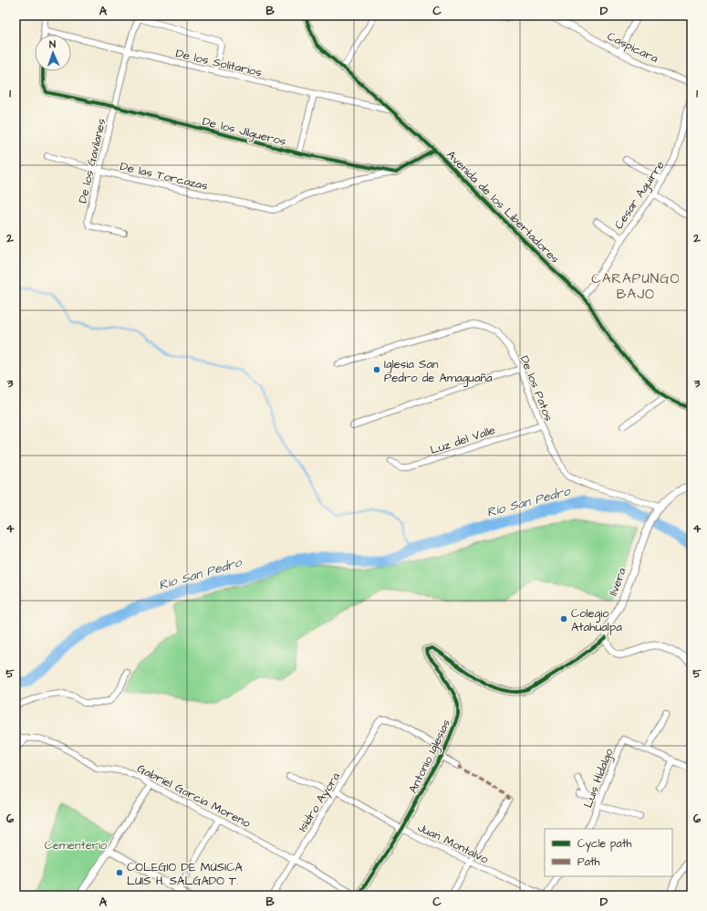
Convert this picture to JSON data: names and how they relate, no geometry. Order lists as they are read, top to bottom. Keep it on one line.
{"streets":{"street":["Caspicara","De los Solitarios","De los Jilgueros","De los Gavilanes","De las Torcazas","Cesar Aguirre","Avenida de los Libertadores","De los Patos","Luz del Valle","Ilvera","Antonio Iglesias","Luis Hidalgo","Gabriel Garcia Moreno","Isidro Ayora","Juan Montalvo"]},"crossings":[["De los Solitarios","De los Gavilanes"],["De los Solitarios","Avenida de los Libertadores"],["De los Jilgueros","De los Gavilanes"],["De los Jilgueros","De las Torcazas"],["De los Gavilanes","De las Torcazas"],["Cesar Aguirre","Avenida de los Libertadores"],["De los Patos","Luz del Valle"],["De los Patos","Ilvera"],["Ilvera","Antonio Iglesias"],["Antonio Iglesias","Gabriel Garcia Moreno"],["Antonio Iglesias","Isidro Ayora"],["Antonio Iglesias","Juan Montalvo"],["Gabriel Garcia Moreno","Isidro Ayora"],["Isidro Ayora","Juan Montalvo"]],"districts":["CARAPUNGO BAJO"],"water":["Río San Pedro","Rio San Pedro"],"parks":["Cementerio"],"places":["Iglesia San Pedro de Amaguaña","Colegio Atahualpa","COLEGIO DE MÚSICA LUIS H. SALGADO T."],"legend":["Cycle path","Path"],"north":"top","grid":{"columns":["A","B","C","D"],"rows":["1","2","3","4","5","6"]}}
